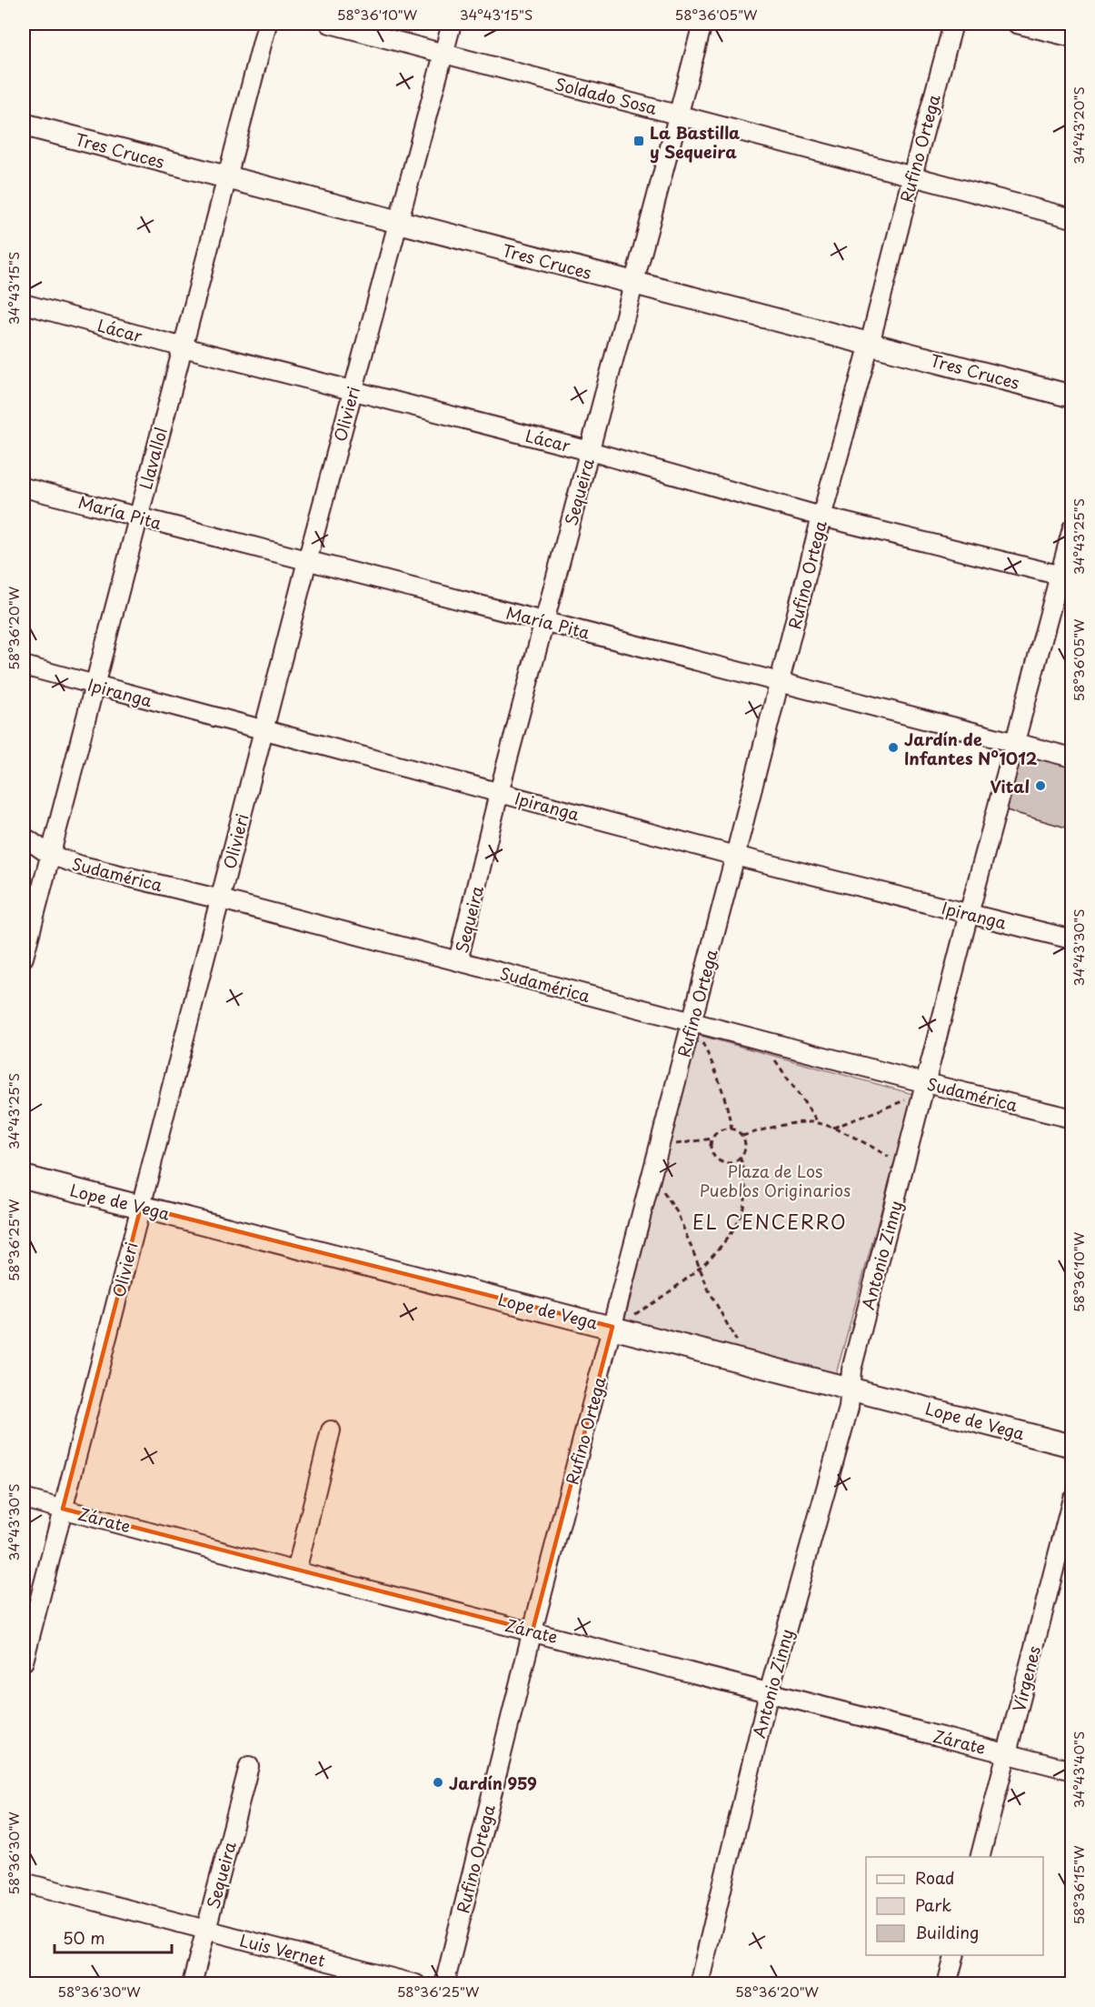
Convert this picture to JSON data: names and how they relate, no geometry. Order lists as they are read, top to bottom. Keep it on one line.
{"streets":{"street":["Soldado Sosa","Rufino Ortega","Tres Cruces","Lácar","Olivieri","Llavallol","Sequeira","María Pita","Ipiranga","Sudamérica","Lope de Vega","Antonio Zinny","Zárate","Vírgenes","Luis Vernet"]},"crossings":[["Soldado Sosa","Rufino Ortega"],["Soldado Sosa","Olivieri"],["Soldado Sosa","Sequeira"],["Rufino Ortega","Tres Cruces"],["Rufino Ortega","Lácar"],["Rufino Ortega","María Pita"],["Rufino Ortega","Ipiranga"],["Rufino Ortega","Sudamérica"],["Rufino Ortega","Lope de Vega"],["Rufino Ortega","Zárate"],["Tres Cruces","Olivieri"],["Tres Cruces","Llavallol"],["Tres Cruces","Sequeira"],["Lácar","Olivieri"],["Lácar","Llavallol"],["Lácar","Sequeira"],["Lácar","Antonio Zinny"],["Olivieri","María Pita"],["Olivieri","Ipiranga"],["Olivieri","Sudamérica"],["Olivieri","Lope de Vega"],["Olivieri","Zárate"],["Llavallol","María Pita"],["Llavallol","Ipiranga"],["Llavallol","Sudamérica"],["Sequeira","María Pita"],["Sequeira","Ipiranga"],["Sequeira","Sudamérica"],["Sequeira","Luis Vernet"],["María Pita","Antonio Zinny"],["Ipiranga","Antonio Zinny"],["Sudamérica","Antonio Zinny"],["Lope de Vega","Antonio Zinny"],["Antonio Zinny","Zárate"],["Zárate","Vírgenes"]],"districts":["EL CENCERRO"],"parks":["Plaza de Los Pueblos Originarios"],"places":{"transit":["La Bastilla y Sequeira"],"other":["Jardín de Infantes Nº1012","Vital","Jardín 959"]},"legend":["Road","Park","Building"],"scale_bar":"50 m","coordinates":["58°36'10\"W","34°43'15\"S","58°36'05\"W","34°43'20\"S","34°43'25\"S","58°36'20\"W","34°43'30\"S","58°36'25\"W","34°43'40\"S","58°36'30\"W","58°36'15\"W"]}
